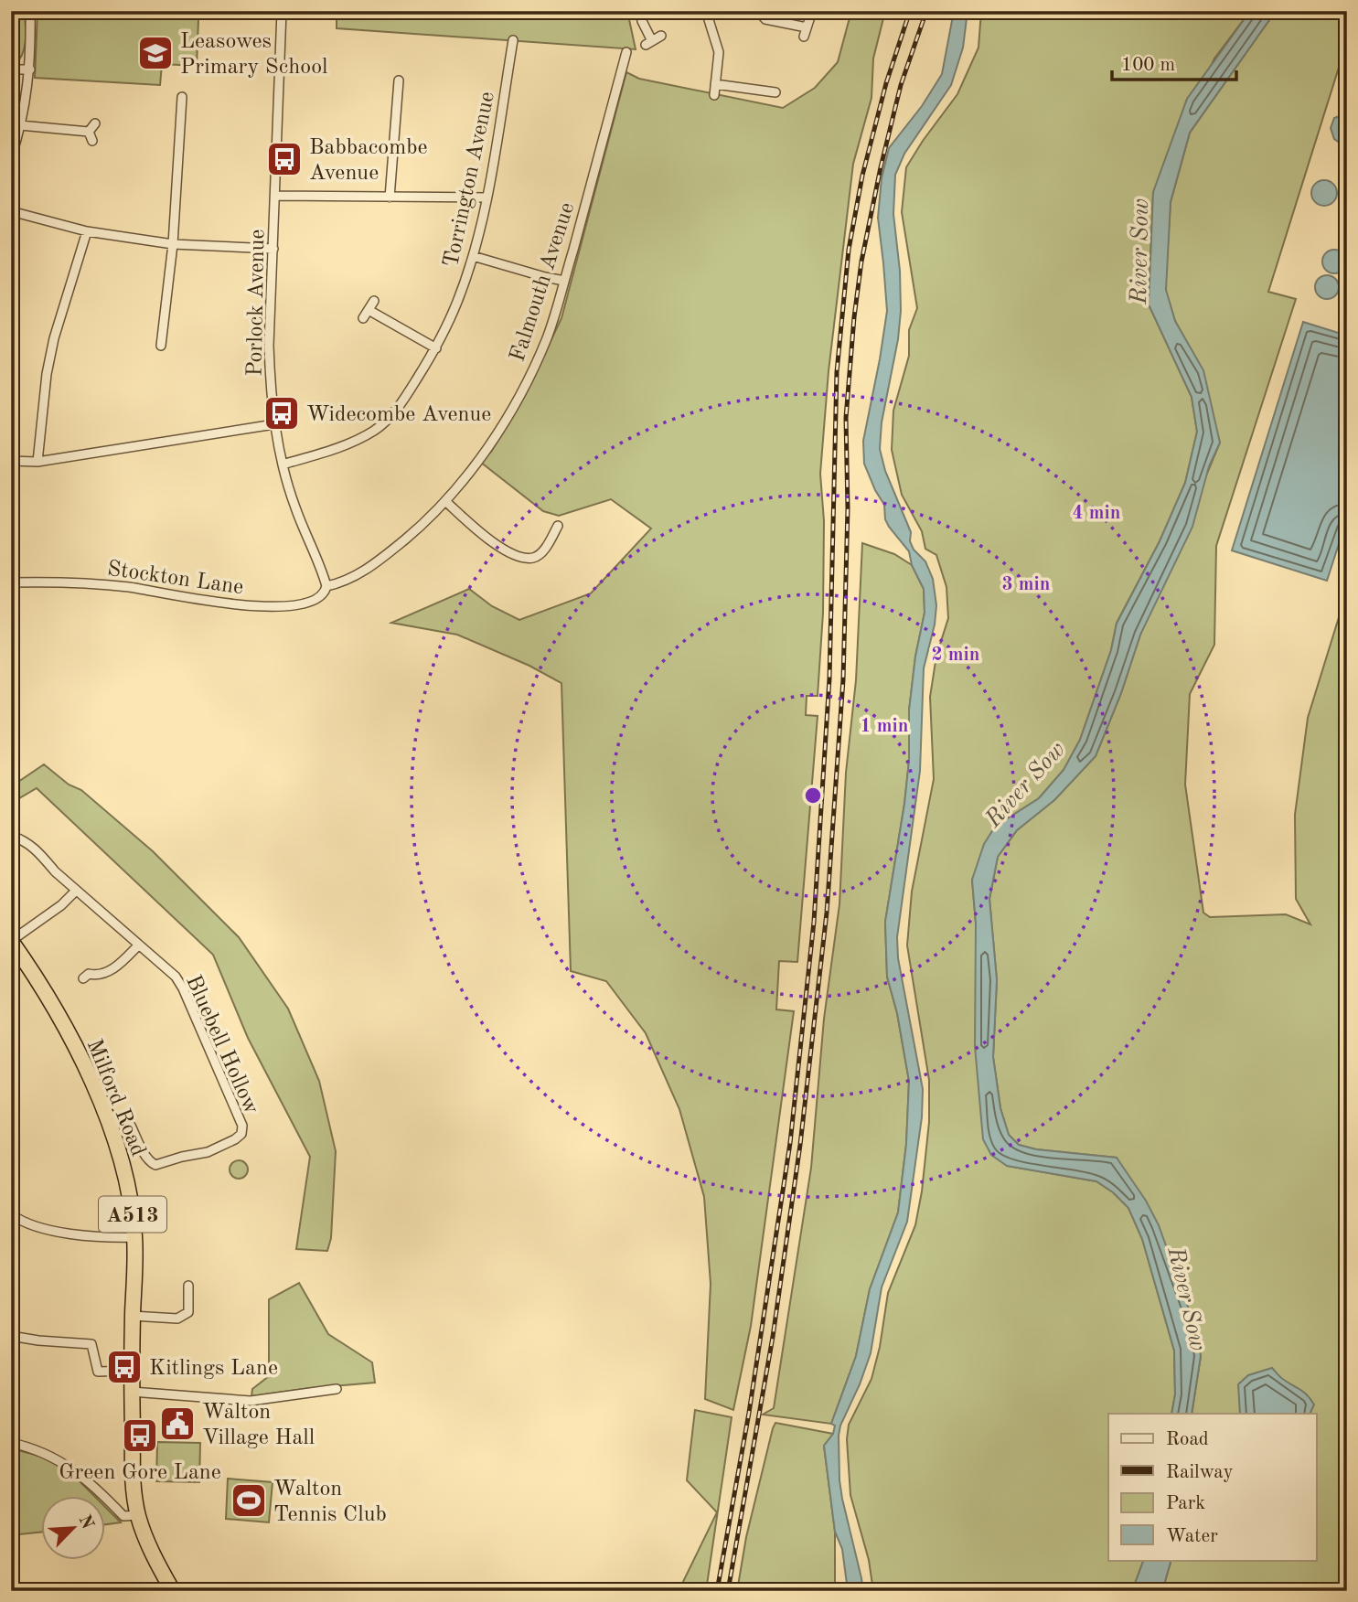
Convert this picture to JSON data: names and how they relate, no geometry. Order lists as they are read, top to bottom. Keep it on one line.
{"streets":{"highway":["Milford Road","A513"],"street":["Torrington Avenue","Falmouth Avenue","Porlock Avenue","Stockton Lane","Bluebell Hollow"]},"crossings":[["Torrington Avenue","Porlock Avenue"],["Falmouth Avenue","Porlock Avenue"],["Falmouth Avenue","Stockton Lane"],["Porlock Avenue","Stockton Lane"],["Milford Road","A513"]],"water":["River Sow"],"places":{"school or university":["Leasowes Primary School"],"bus stop":["Babbacombe Avenue","Widecombe Avenue","Kitlings Lane","Green Gore Lane"],"public building":["Walton Village Hall"],"sports":["Walton Tennis Club"]},"legend":["Road","Railway","Park","Water"],"scale_bar":"100 m","north":"top right","rings":["4 min","3 min","2 min","1 min"]}
